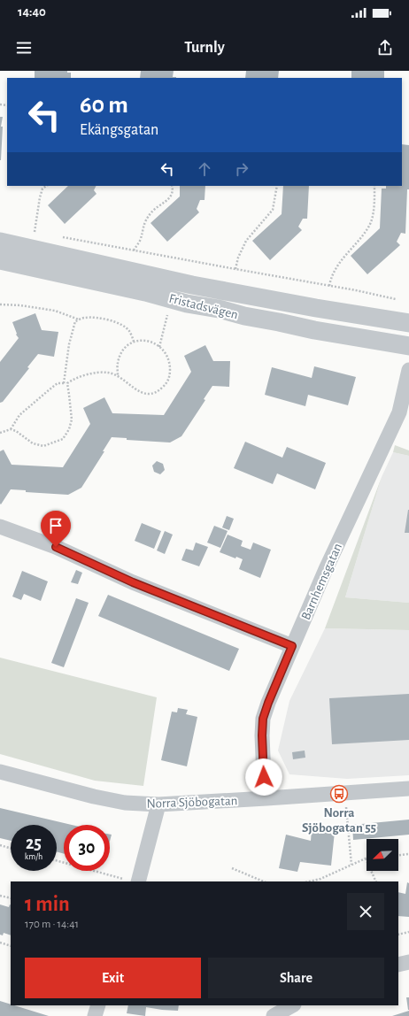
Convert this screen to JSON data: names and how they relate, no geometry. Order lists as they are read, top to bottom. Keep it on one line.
{"streets":{"street":["Fristadsvägen","Barnhemsgatan","Norra Sjöbogatan"]},"crossings":[["Barnhemsgatan","Norra Sjöbogatan"]],"places":{"bus stop":["Norra Sjöbogatan 55"]},"north":"bottom left","page":{"status":"14:40","header":"Turnly","turn":["60 m","Ekängsgatan"],"speed":"25 km/h","limit":"30","heading":["1 min","170 m · 14:41"],"buttons":["Exit","Share"]}}
